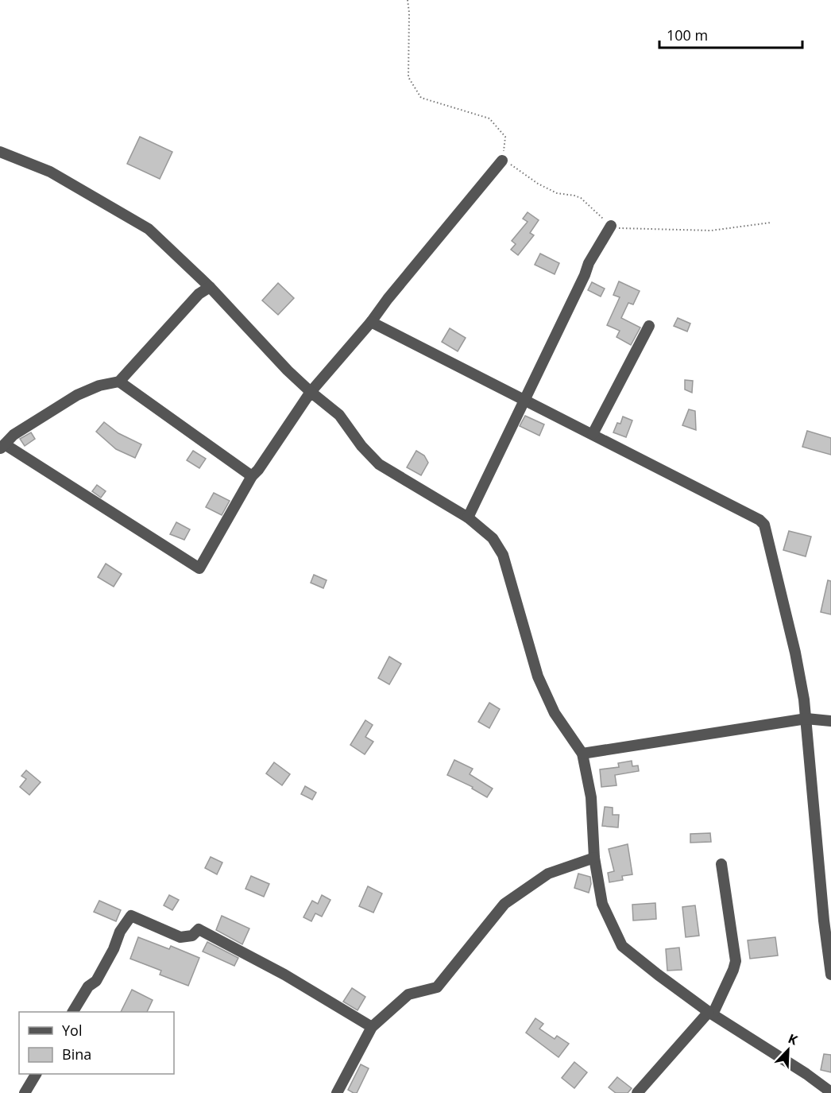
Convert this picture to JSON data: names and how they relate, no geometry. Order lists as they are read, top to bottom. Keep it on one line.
{"legend":["Yol","Bina"],"scale_bar":"100 m","north":"top right"}
